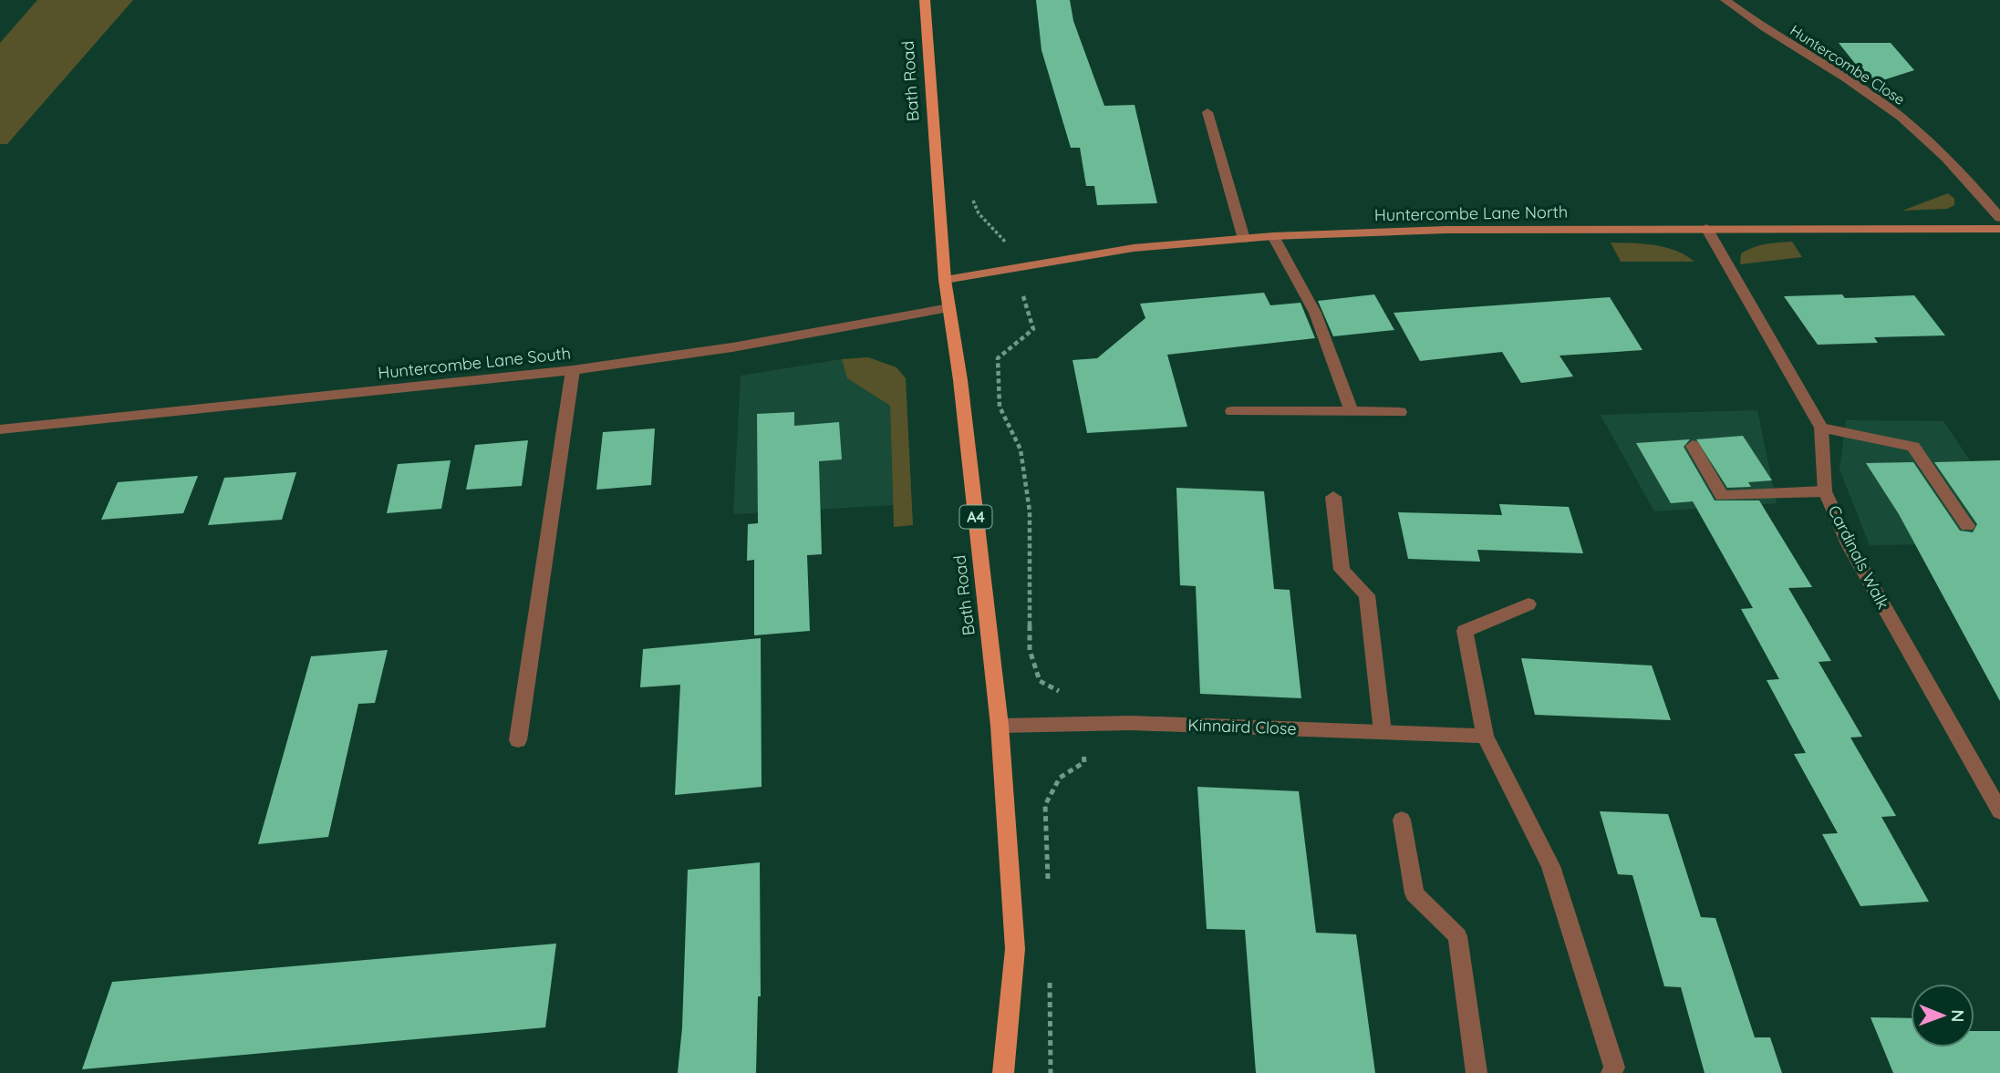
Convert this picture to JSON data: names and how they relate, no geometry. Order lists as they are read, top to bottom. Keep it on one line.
{"streets":{"main road":["Bath Road","A4"],"street":["Huntercombe Close","Huntercombe Lane North","Huntercombe Lane South","Cardinals Walk","Kinnaird Close"]},"crossings":[["Bath Road","Huntercombe Lane North"],["Bath Road","Huntercombe Lane South"],["Bath Road","Kinnaird Close"],["Huntercombe Lane North","Cardinals Walk"]],"north":"right"}
